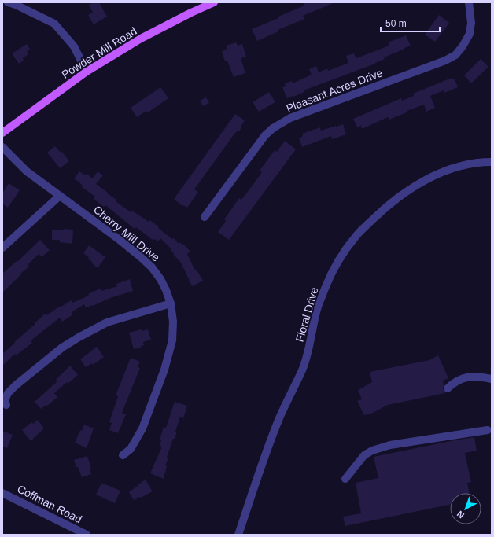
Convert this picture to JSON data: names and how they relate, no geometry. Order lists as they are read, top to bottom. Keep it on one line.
{"streets":{"main road":["Powder Mill Road"],"street":["Pleasant Acres Drive","Cherry Mill Drive","Floral Drive","Coffman Road"]},"scale_bar":"50 m","north":"bottom left"}
